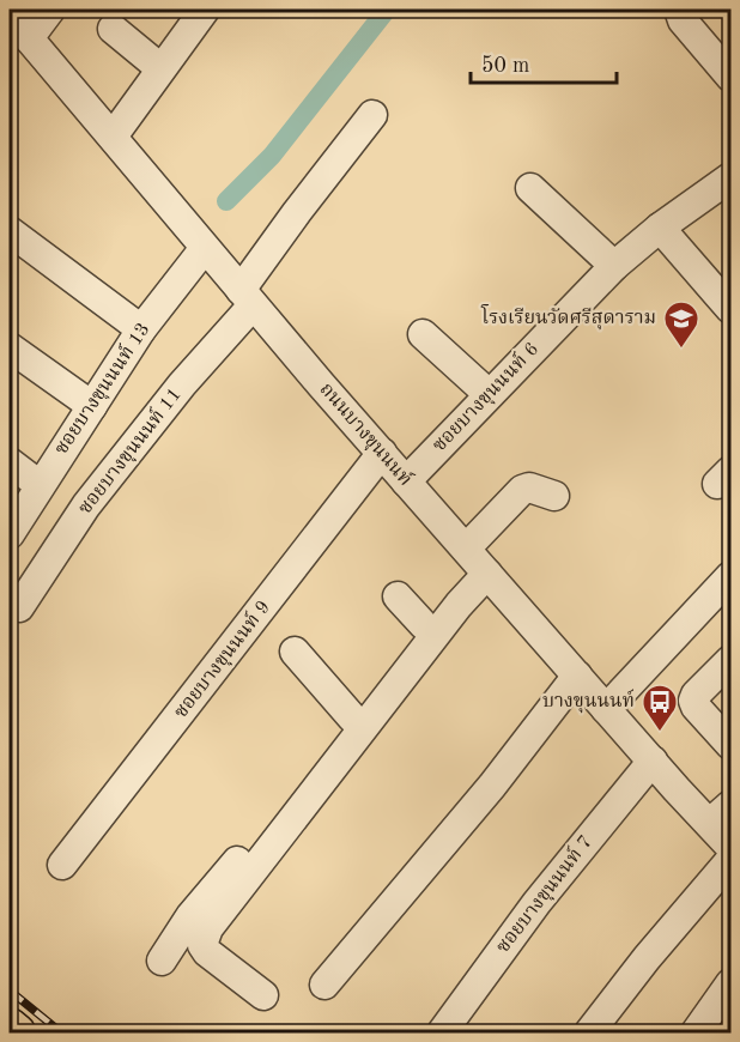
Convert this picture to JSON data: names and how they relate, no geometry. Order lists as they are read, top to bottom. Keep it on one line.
{"streets":{"street":["ซอยบางขุนนนท์ 13","ซอยบางขุนนนท์ 6","ถนนบางขุนนนท์","ซอยบางขุนนนท์ 11","ซอยบางขุนนนท์ 9","ซอยบางขุนนนท์ 7"]},"crossings":[["ซอยบางขุนนนท์ 13","ถนนบางขุนนนท์"],["ซอยบางขุนนนท์ 6","ถนนบางขุนนนท์"],["ถนนบางขุนนนท์","ซอยบางขุนนนท์ 11"],["ถนนบางขุนนนท์","ซอยบางขุนนนท์ 9"],["ถนนบางขุนนนท์","ซอยบางขุนนนท์ 7"]],"places":{"school or university":["โรงเรียนวัดศรีสุดาราม"],"bus stop":["บางขุนนนท์"]},"scale_bar":"50 m"}
